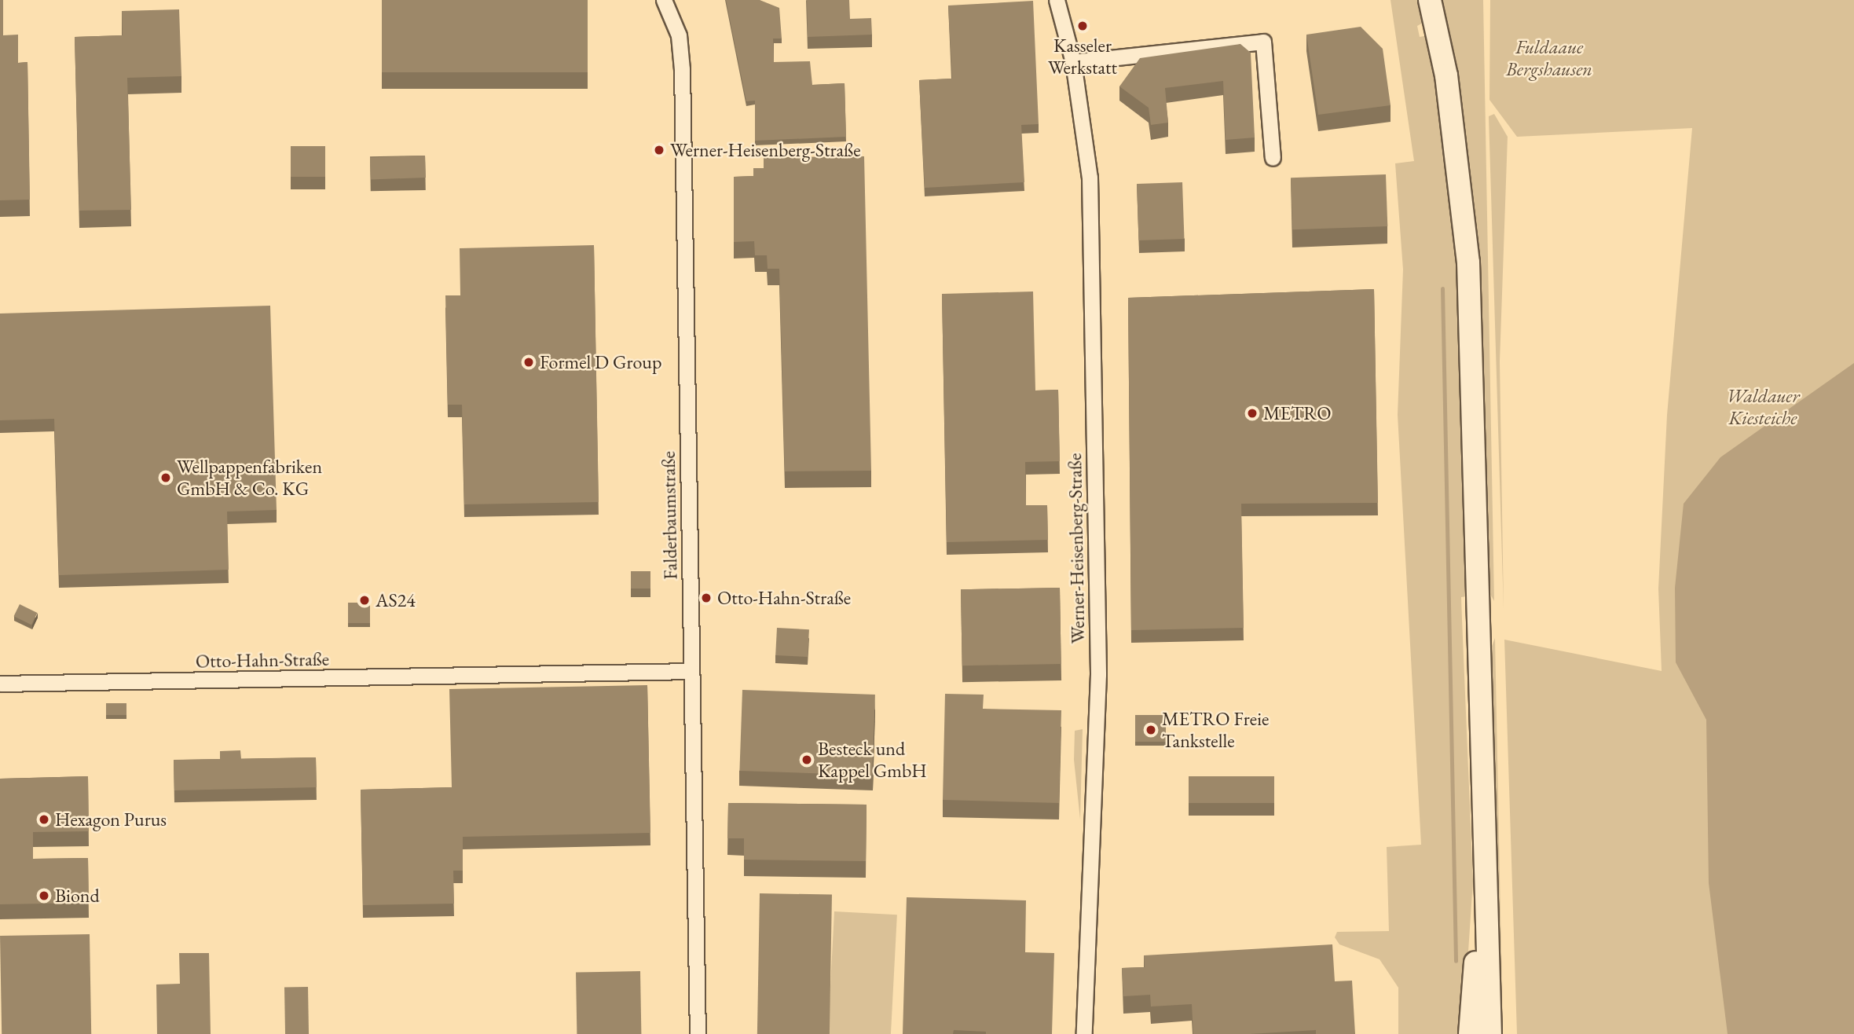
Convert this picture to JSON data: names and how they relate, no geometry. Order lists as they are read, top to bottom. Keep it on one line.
{"streets":{"street":["Falderbaumstraße","Werner-Heisenberg-Straße","Otto-Hahn-Straße"]},"crossings":[["Falderbaumstraße","Otto-Hahn-Straße"]],"parks":["Fuldaaue Bergshausen","Waldauer Kiesteiche"],"places":["Kasseler Werkstatt","Werner-Heisenberg-Straße","Formel D Group","METRO","Wellpappenfabriken GmbH & Co. KG","Otto-Hahn-Straße","AS24","METRO Freie Tankstelle","Besteck und Kappel GmbH","Hexagon Purus","Biond"]}
